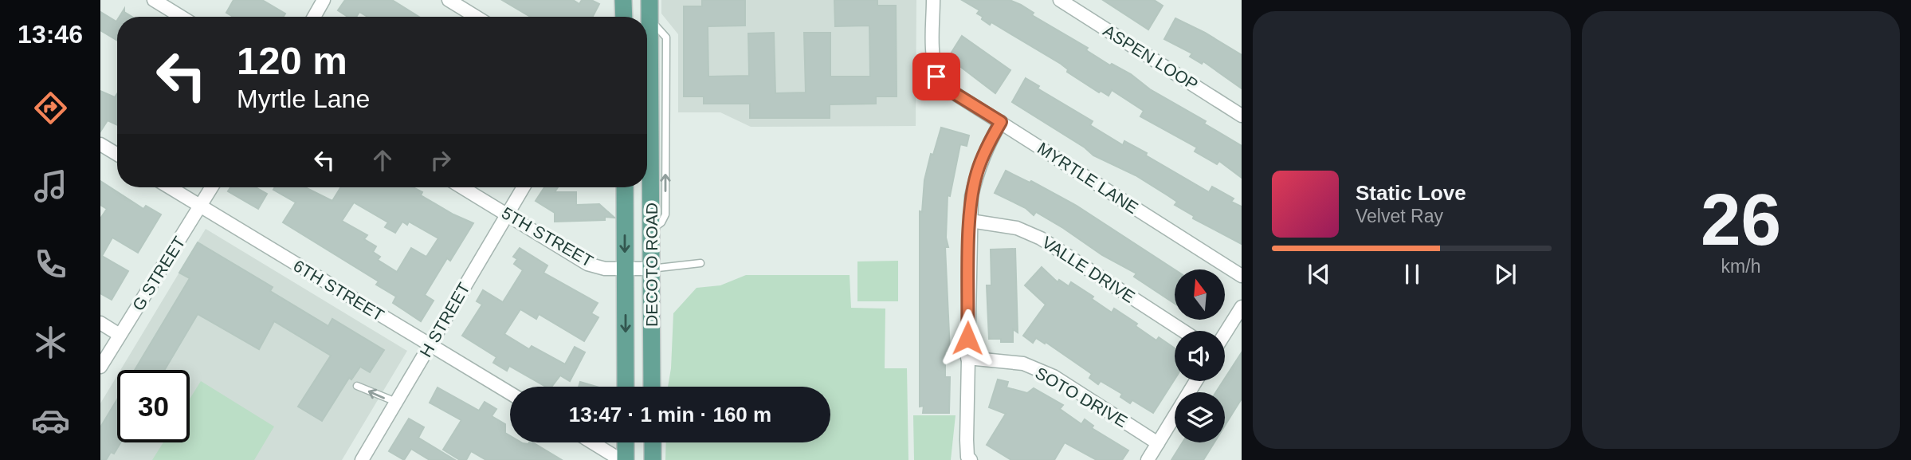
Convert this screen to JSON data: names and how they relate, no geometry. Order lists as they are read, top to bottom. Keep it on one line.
{"streets":{"main road":["DECOTO ROAD"],"street":["ASPEN LOOP","MYRTLE LANE","5TH STREET","VALLE DRIVE","G STREET","6TH STREET","H STREET","SOTO DRIVE"]},"crossings":[["5TH STREET","DECOTO ROAD"],["5TH STREET","H STREET"],["G STREET","6TH STREET"],["6TH STREET","H STREET"]],"north":"top","page":{"tabs":"13:46","tile":["26","km/h"],"turn":["120 m","Myrtle Lane"],"song":["Static Love","Velvet Ray"],"limit":"30","trip":"13:47 · 1 min · 160 m"}}
